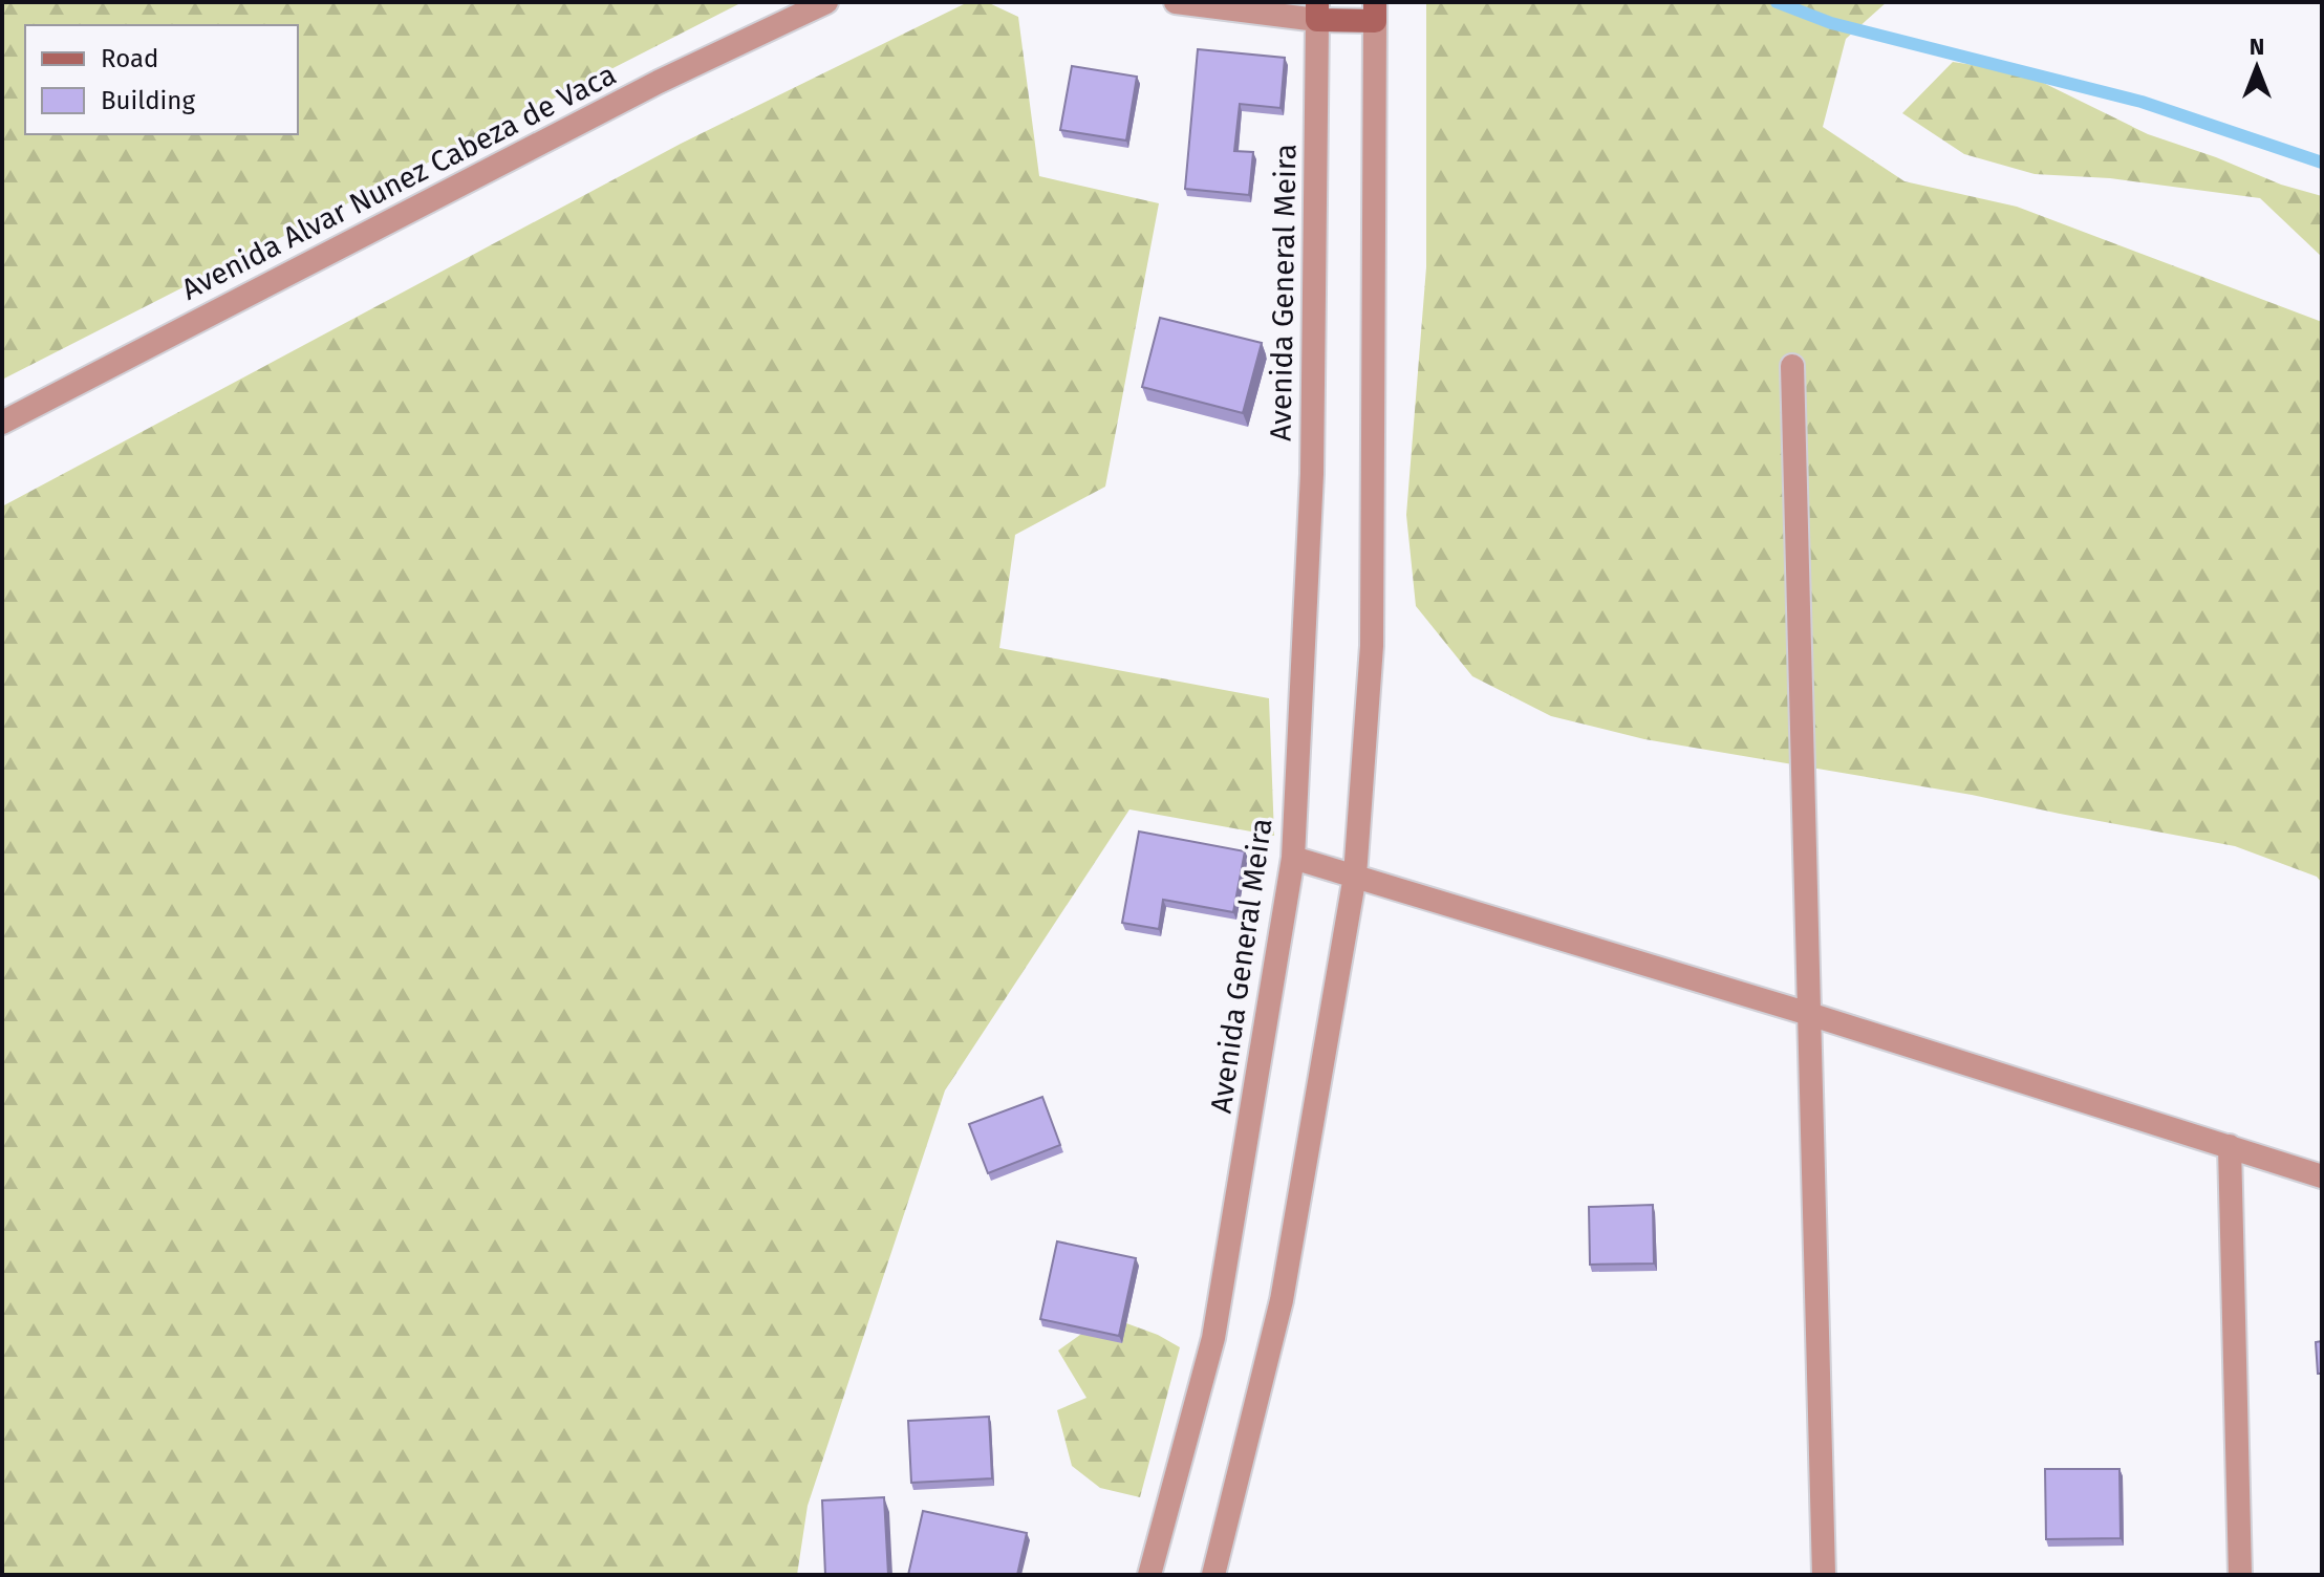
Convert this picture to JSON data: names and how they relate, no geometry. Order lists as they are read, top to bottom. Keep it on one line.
{"streets":{"street":["Avenida Alvar Nunez Cabeza de Vaca","Avenida General Meira"]},"legend":["Road","Building"],"north":"top"}
